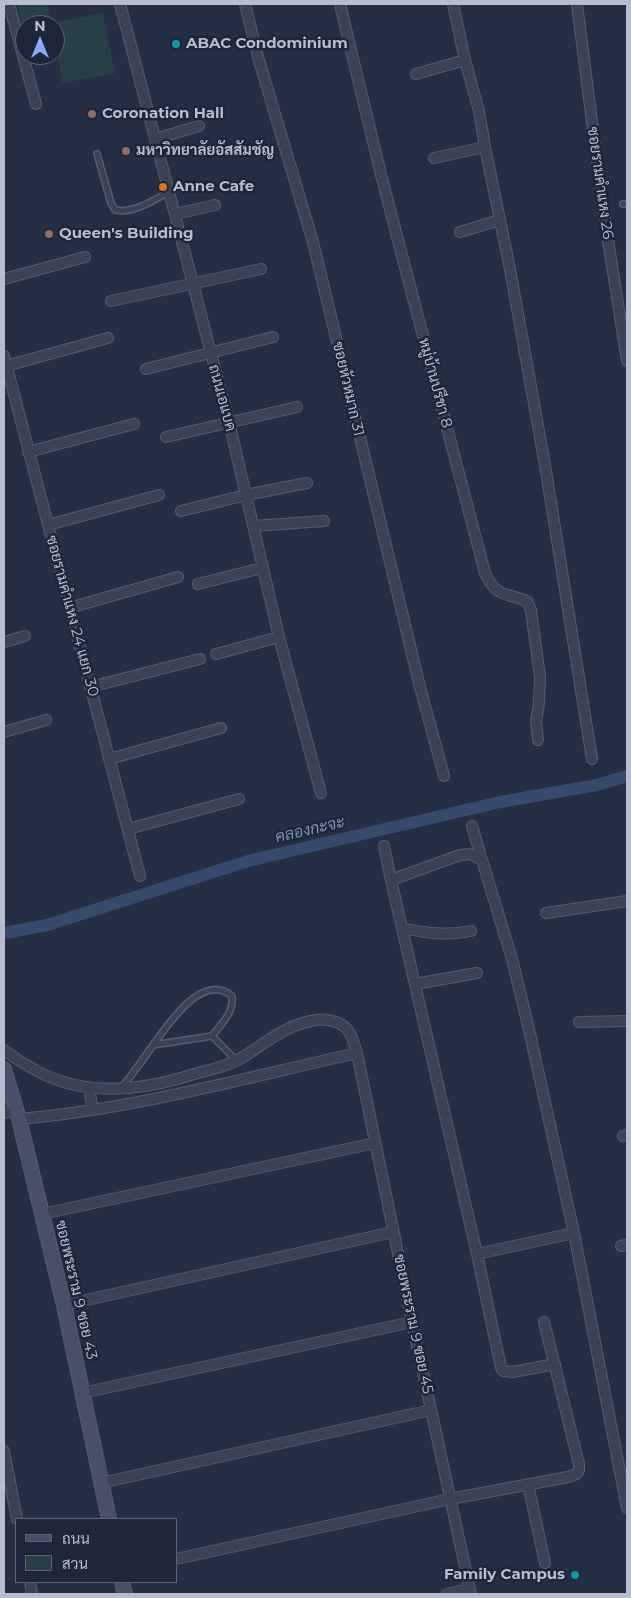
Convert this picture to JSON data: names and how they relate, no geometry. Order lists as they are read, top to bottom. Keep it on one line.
{"streets":{"street":["ซอยรามคำแหง 26","หมู่บ้านปรีชา 8","ซอยหัวหมาก 31","ถนนเอแบค","ซอยรามคำแหง 24 แยก 30","ซอยพระราม 9 ซอย 43","ซอยพระราม 9 ซอย 45"]},"water":["คลองกะจะ"],"places":["ABAC Condominium","Coronation Hall","มหาวิทยาลัยอัสสัมชัญ","Anne Cafe","Queen's Building","Family Campus"],"legend":["ถนน","สวน"],"north":"top"}
